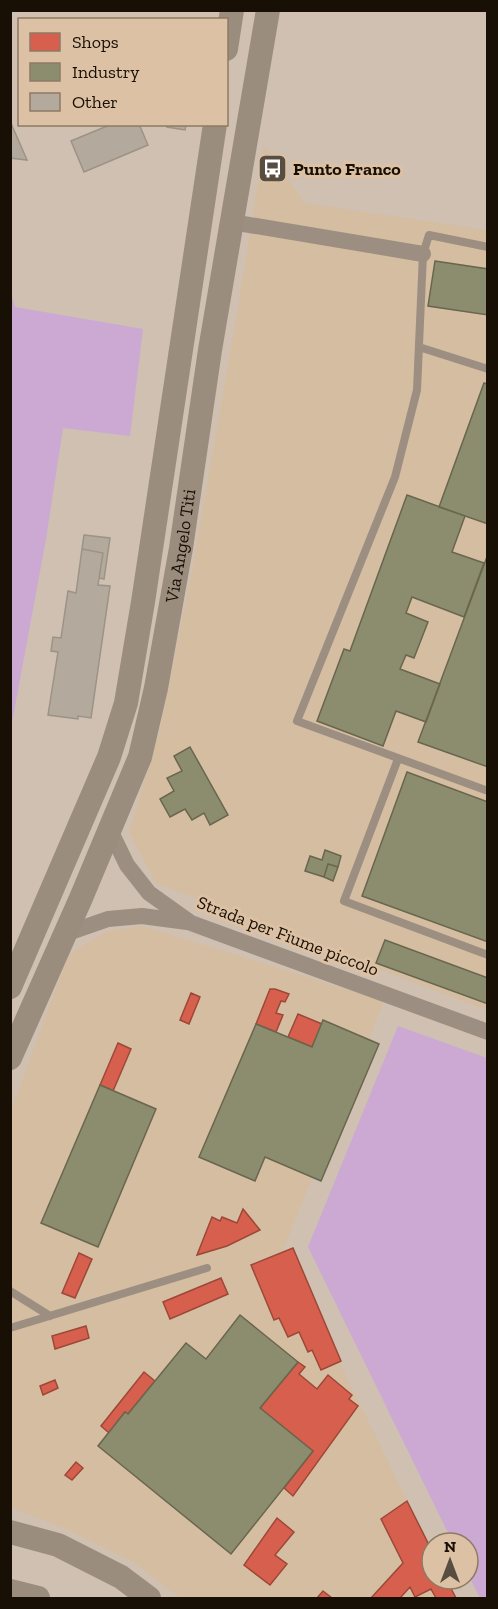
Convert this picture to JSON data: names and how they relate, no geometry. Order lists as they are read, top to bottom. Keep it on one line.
{"streets":{"main road":["Via Angelo Titi"],"street":["Strada per Fiume piccolo"]},"crossings":[["Via Angelo Titi","Strada per Fiume piccolo"]],"places":{"bus stop":["Punto Franco"]},"legend":["Shops","Industry","Other"],"north":"top"}
